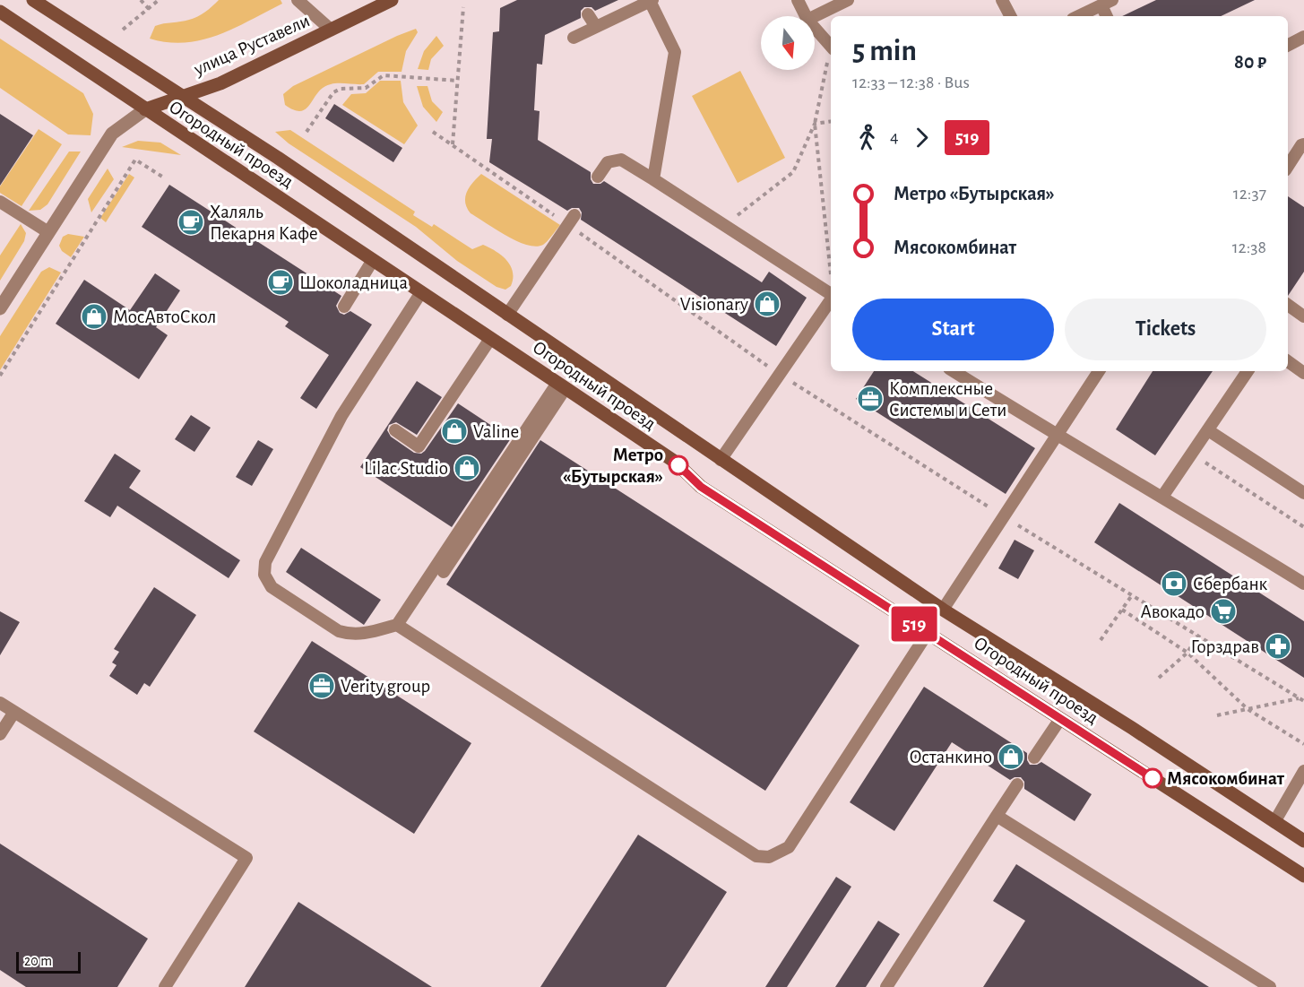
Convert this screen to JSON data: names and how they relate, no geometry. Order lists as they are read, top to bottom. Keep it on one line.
{"streets":{"main road":["улица Руставели","Огородный проезд"]},"crossings":[["улица Руставели","Огородный проезд"]],"places":{"cafe":["Халяль Пекарня Кафе","Шоколадница"],"shop":["Visionary","МосАвтоСкол","Valine","Lilac Studio","Останкино"],"office":["Комплексные Системы и Сети","Verity group"],"other":["Метро «Бутырская»","Мясокомбинат"],"bank":["Сбербанк"],"supermarket":["Авокадо"],"pharmacy":["Горздрав"]},"lines":["bus line 519"],"scale_bar":"20 m","north":"bottom","page":{"on_map":"519","heading":["5 min","12:33 – 12:38 · Bus","80 ₽"],"legs":["4","519"],"list":[{"name":"Метро «Бутырская»","value":"12:37"},{"name":"Мясокомбинат","value":"12:38"}],"buttons":["Start","Tickets"],"scale":"20 m"}}
